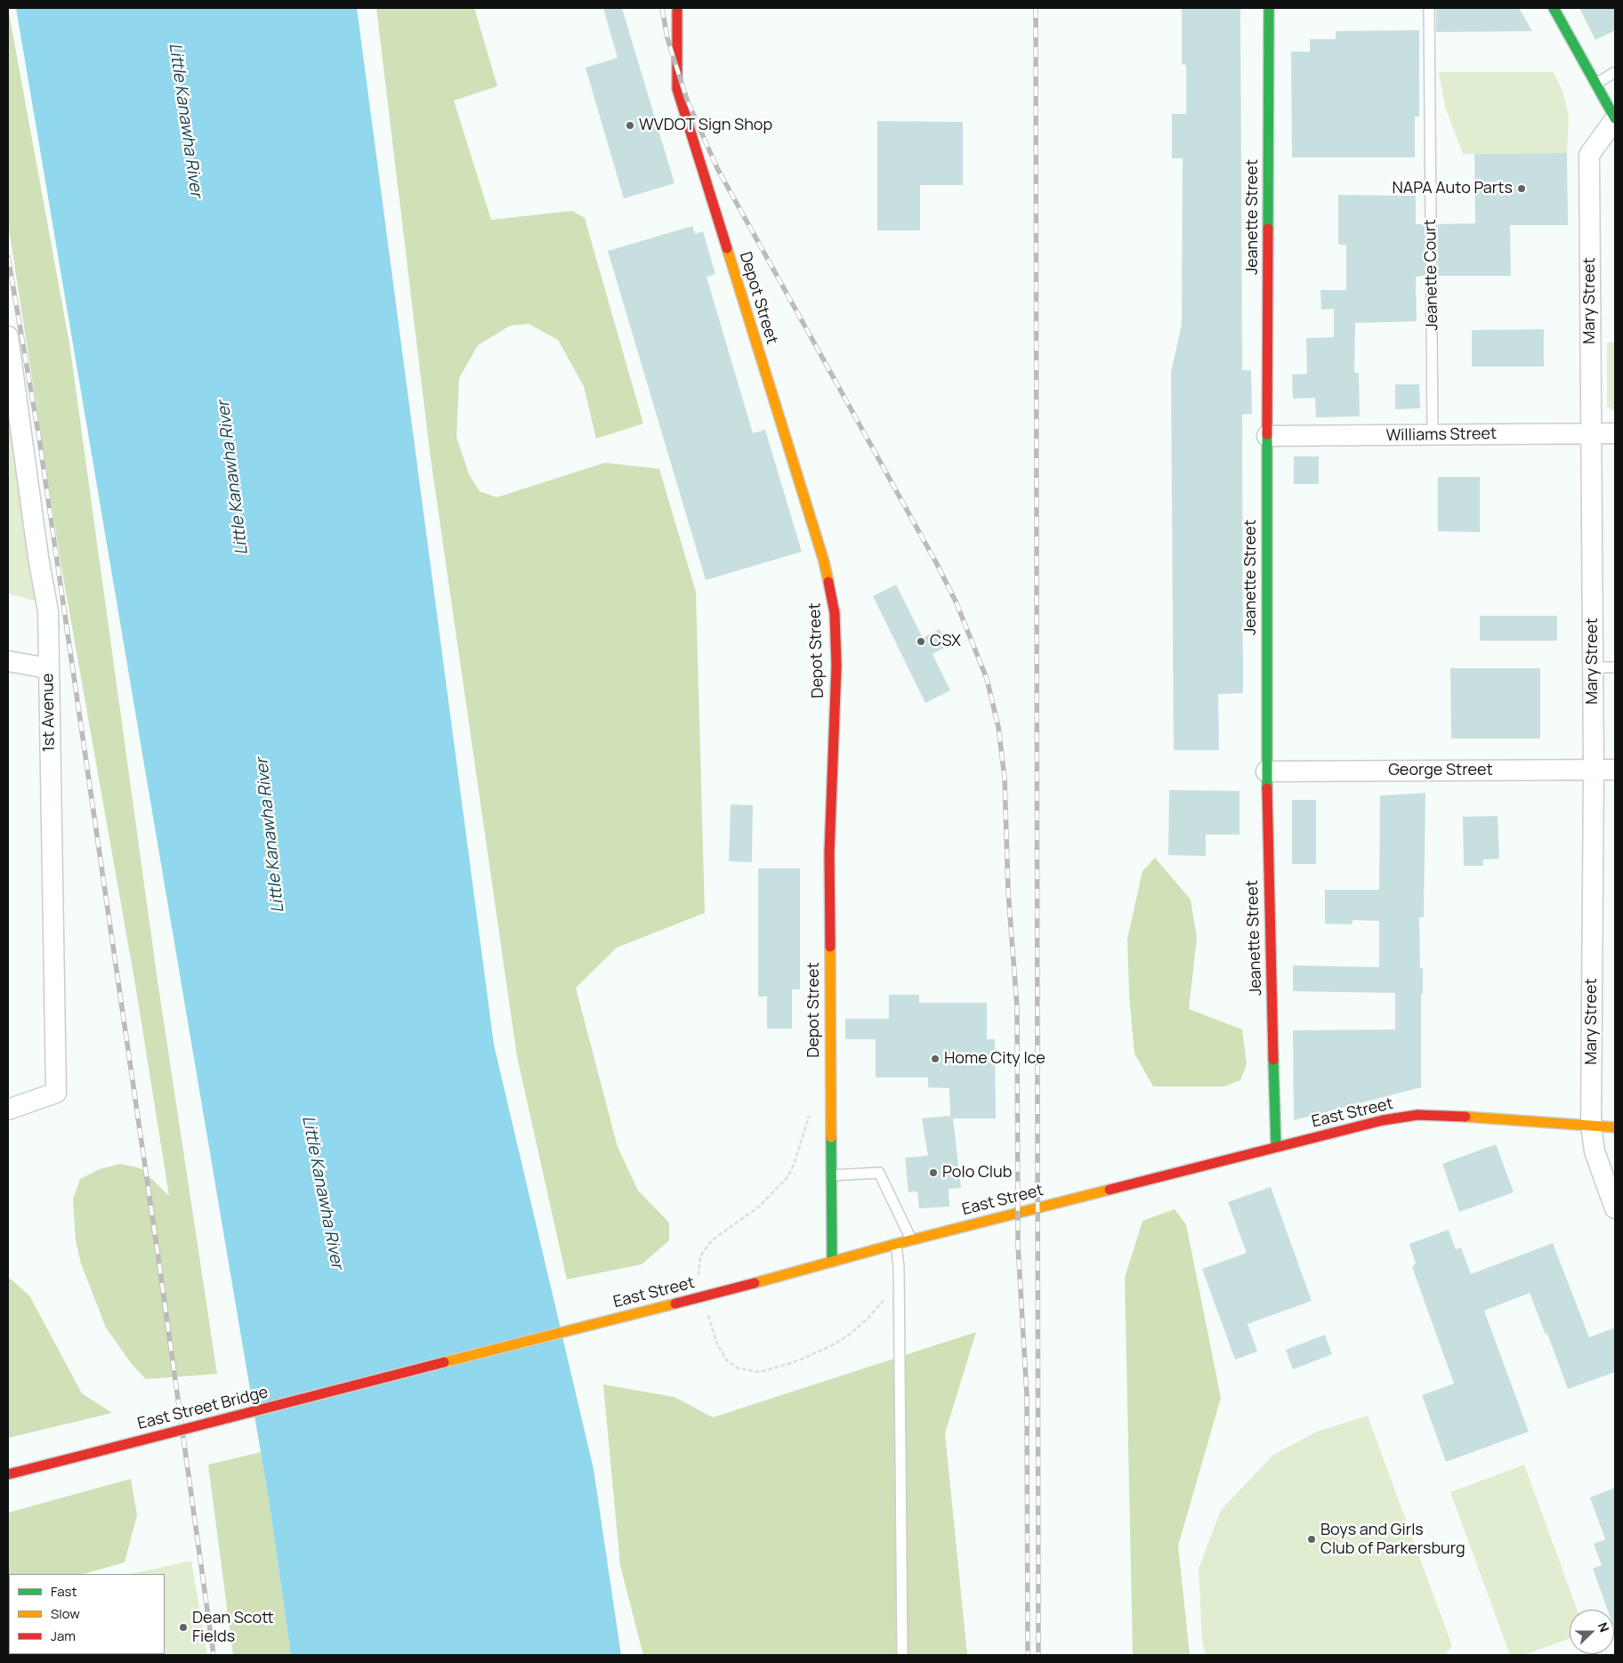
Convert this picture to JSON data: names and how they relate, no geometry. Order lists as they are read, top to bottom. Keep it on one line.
{"streets":{"street":["Jeanette Street","Depot Street","Mary Street","Williams Street","1st Avenue","George Street","East Street","East Street Bridge"],"lane":["Jeanette Court"]},"crossings":[["Jeanette Street","Williams Street"],["Jeanette Street","George Street"],["Jeanette Street","East Street"],["Jeanette Court","Williams Street"],["Depot Street","East Street"],["Mary Street","Williams Street"],["Mary Street","George Street"],["Mary Street","East Street"],["East Street","East Street Bridge"]],"water":["Little Kanawha River"],"places":["WVDOT Sign Shop","NAPA Auto Parts","CSX","Home City Ice","Polo Club","Boys and Girls Club of Parkersburg","Dean Scott Fields"],"legend":["Fast","Slow","Jam"],"north":"right"}
